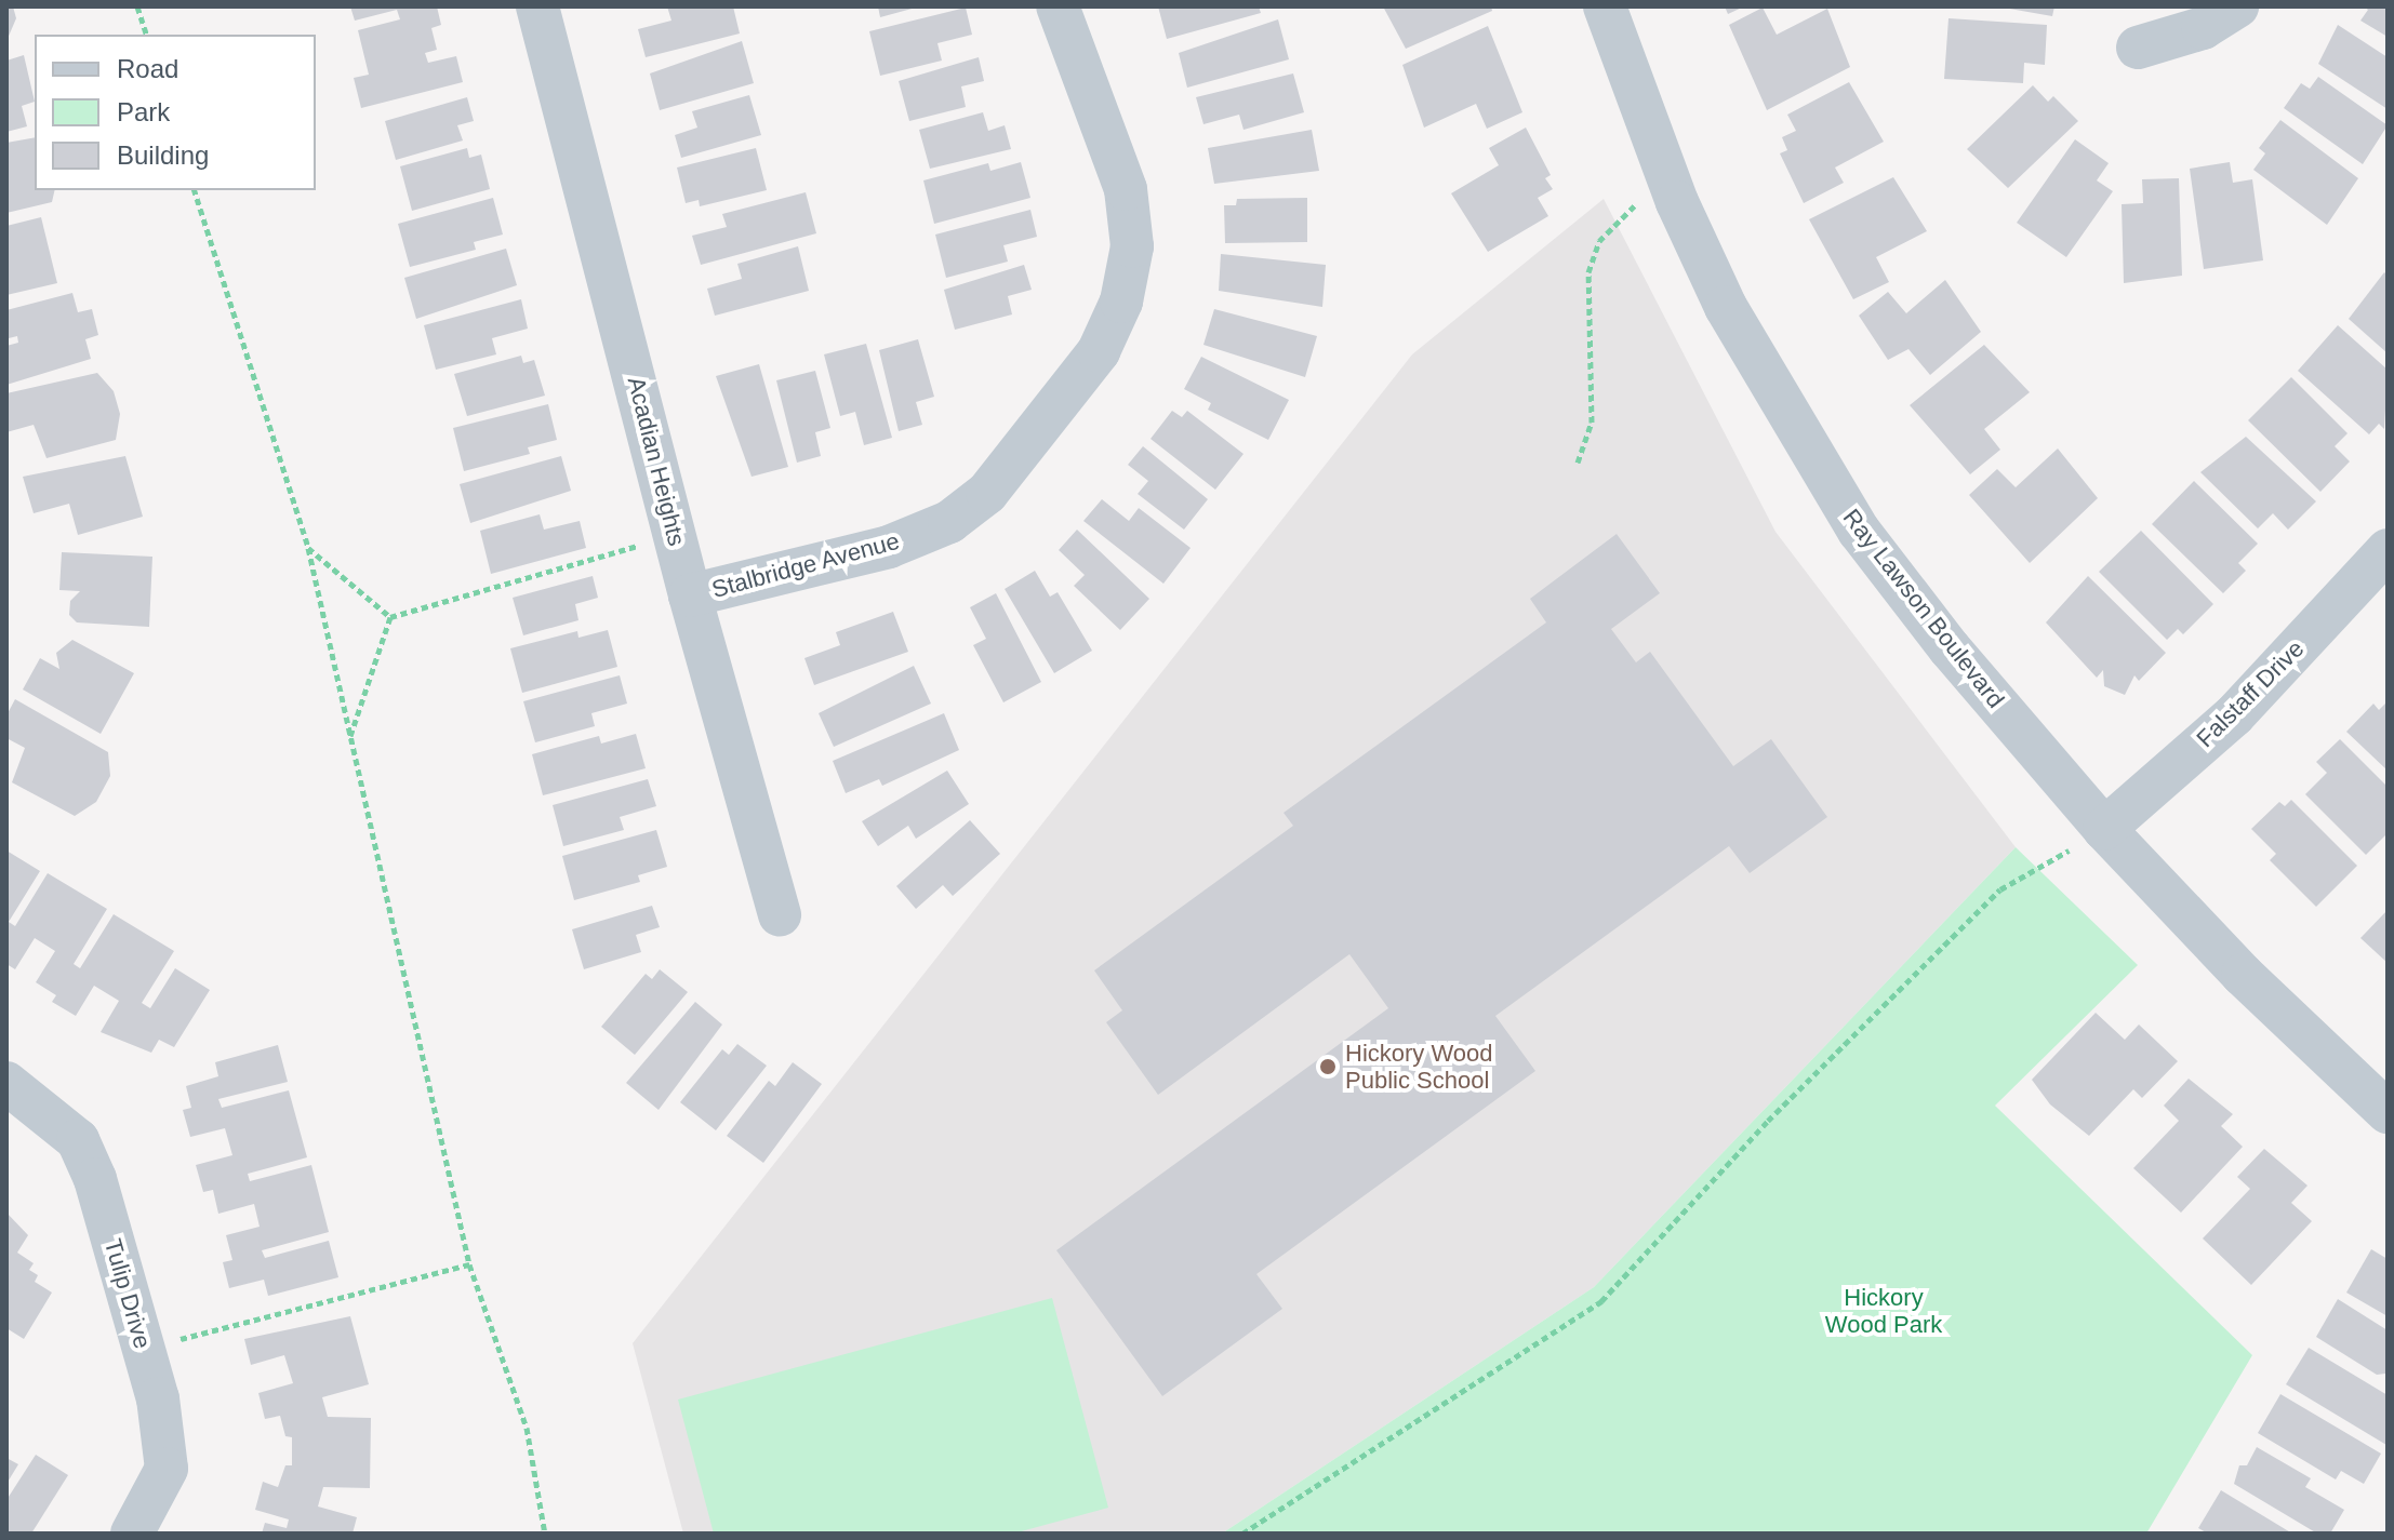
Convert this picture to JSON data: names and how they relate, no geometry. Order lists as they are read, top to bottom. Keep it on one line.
{"streets":{"street":["Acadian Heights","Stalbridge Avenue","Ray Lawson Boulevard","Falstaff Drive","Tulip Drive"]},"crossings":[["Acadian Heights","Stalbridge Avenue"],["Ray Lawson Boulevard","Falstaff Drive"]],"parks":["Hickory Wood Park"],"places":["Hickory Wood Public School"],"legend":["Road","Park","Building"]}
